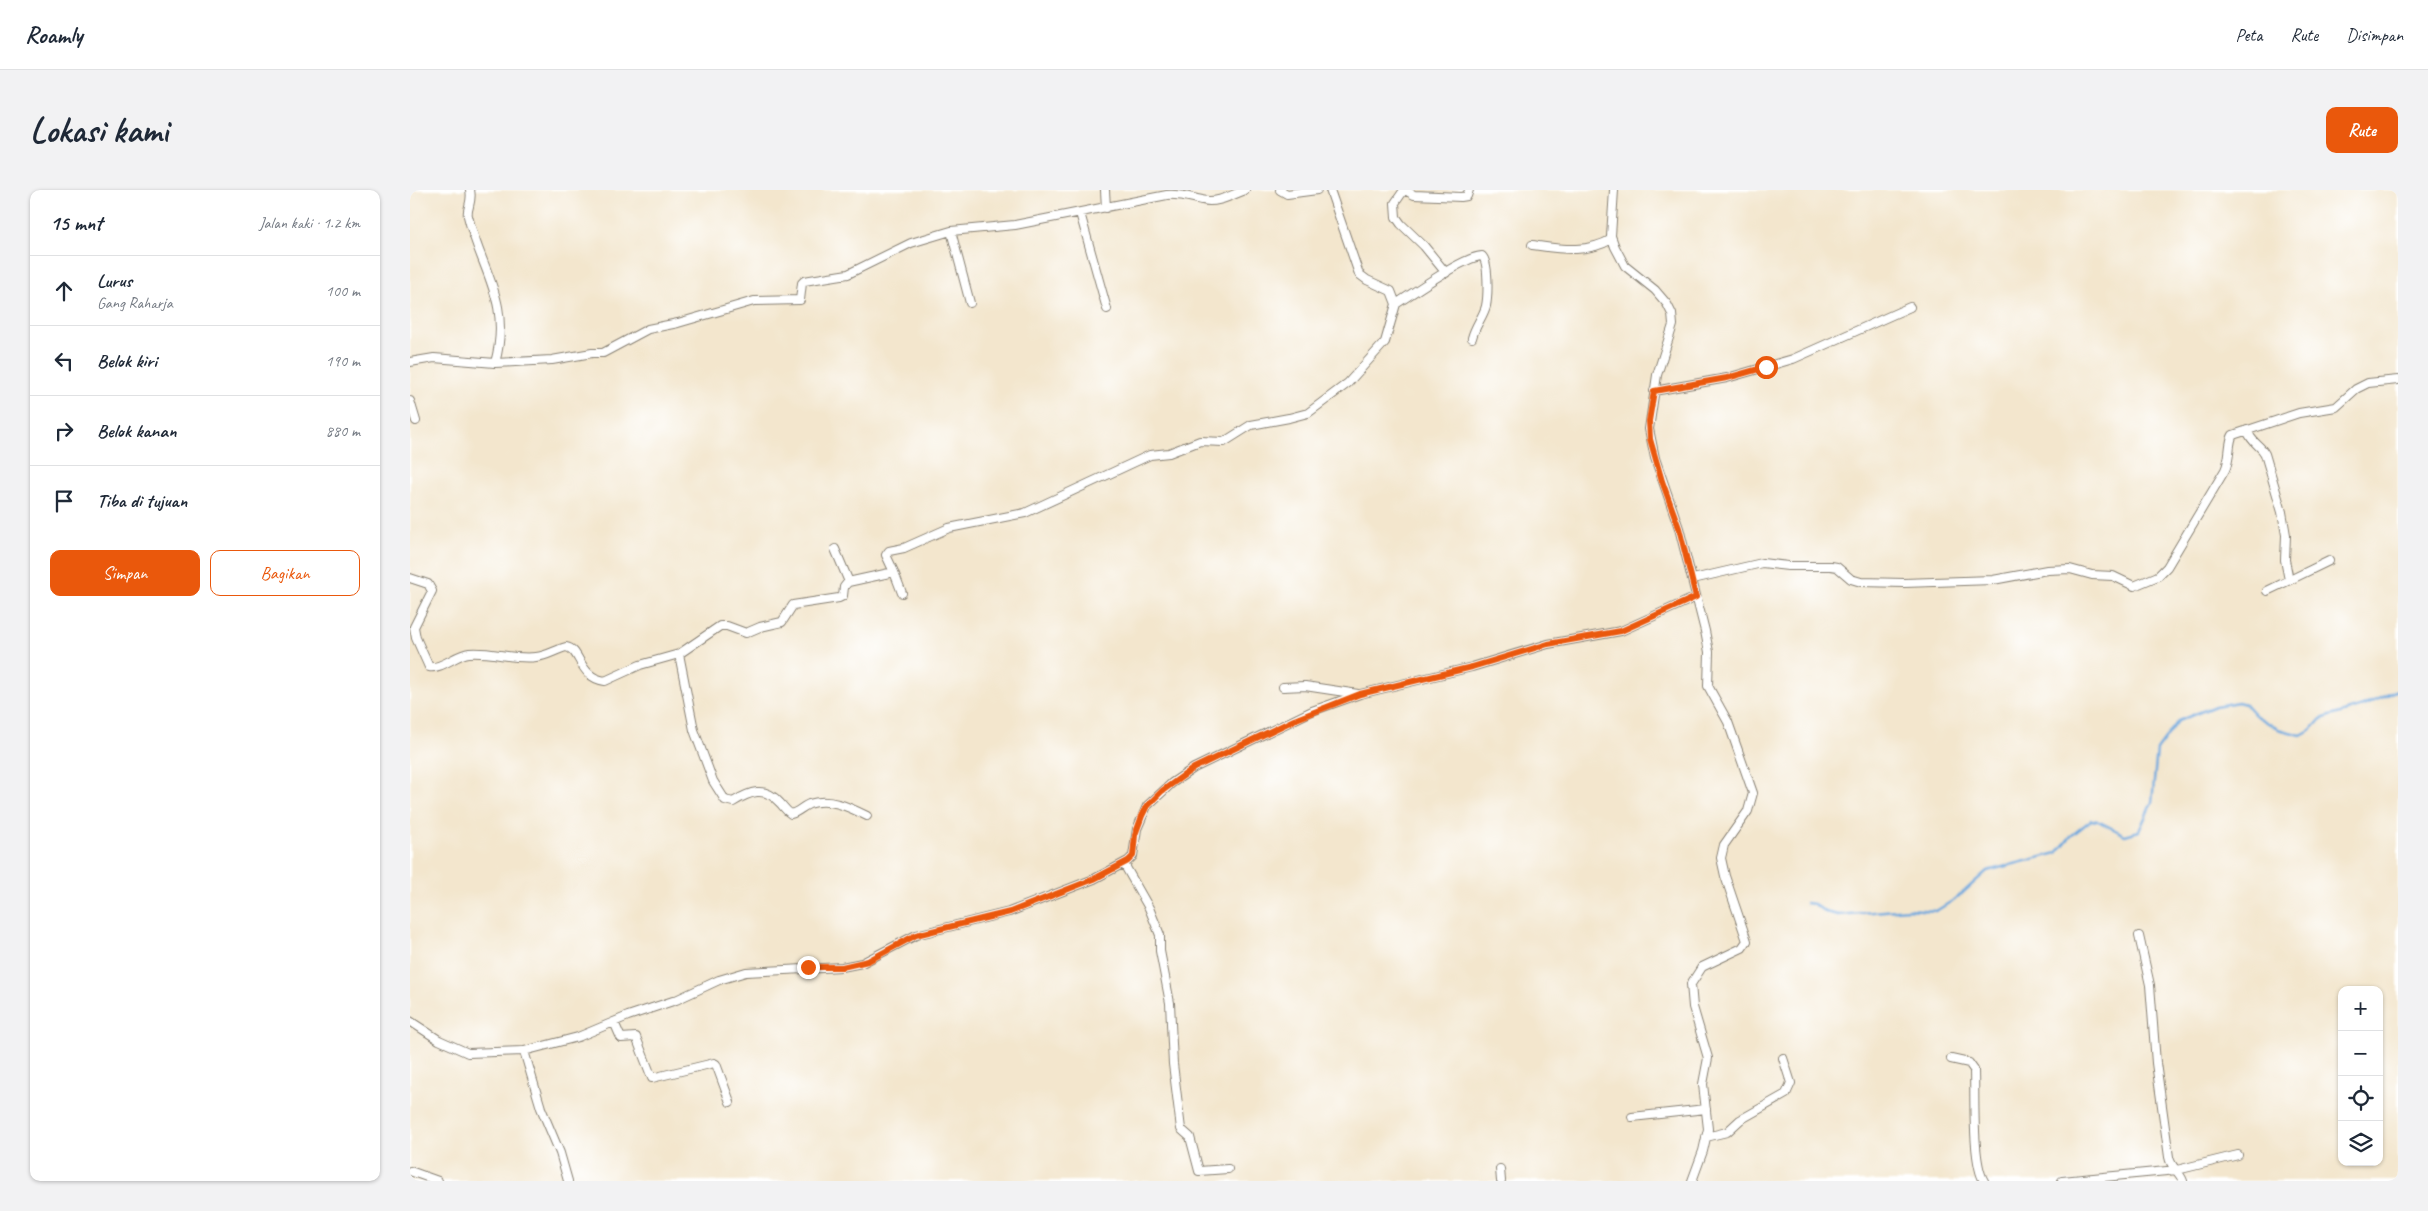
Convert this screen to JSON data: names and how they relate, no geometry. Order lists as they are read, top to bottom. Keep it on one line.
{"page":{"header":"Roamly","nav":["Peta","Rute","Disimpan"],"buttons":["Rute",["Simpan","Bagikan"]],"title":"Lokasi kami","heading":["15 mnt","Jalan kaki · 1.2 km"],"list":[["Lurus","Gang Raharja","100 m"],["Belok kiri","190 m"],["Belok kanan","880 m"],"Tiba di tujuan"],"map_buttons":["+","−"]}}
